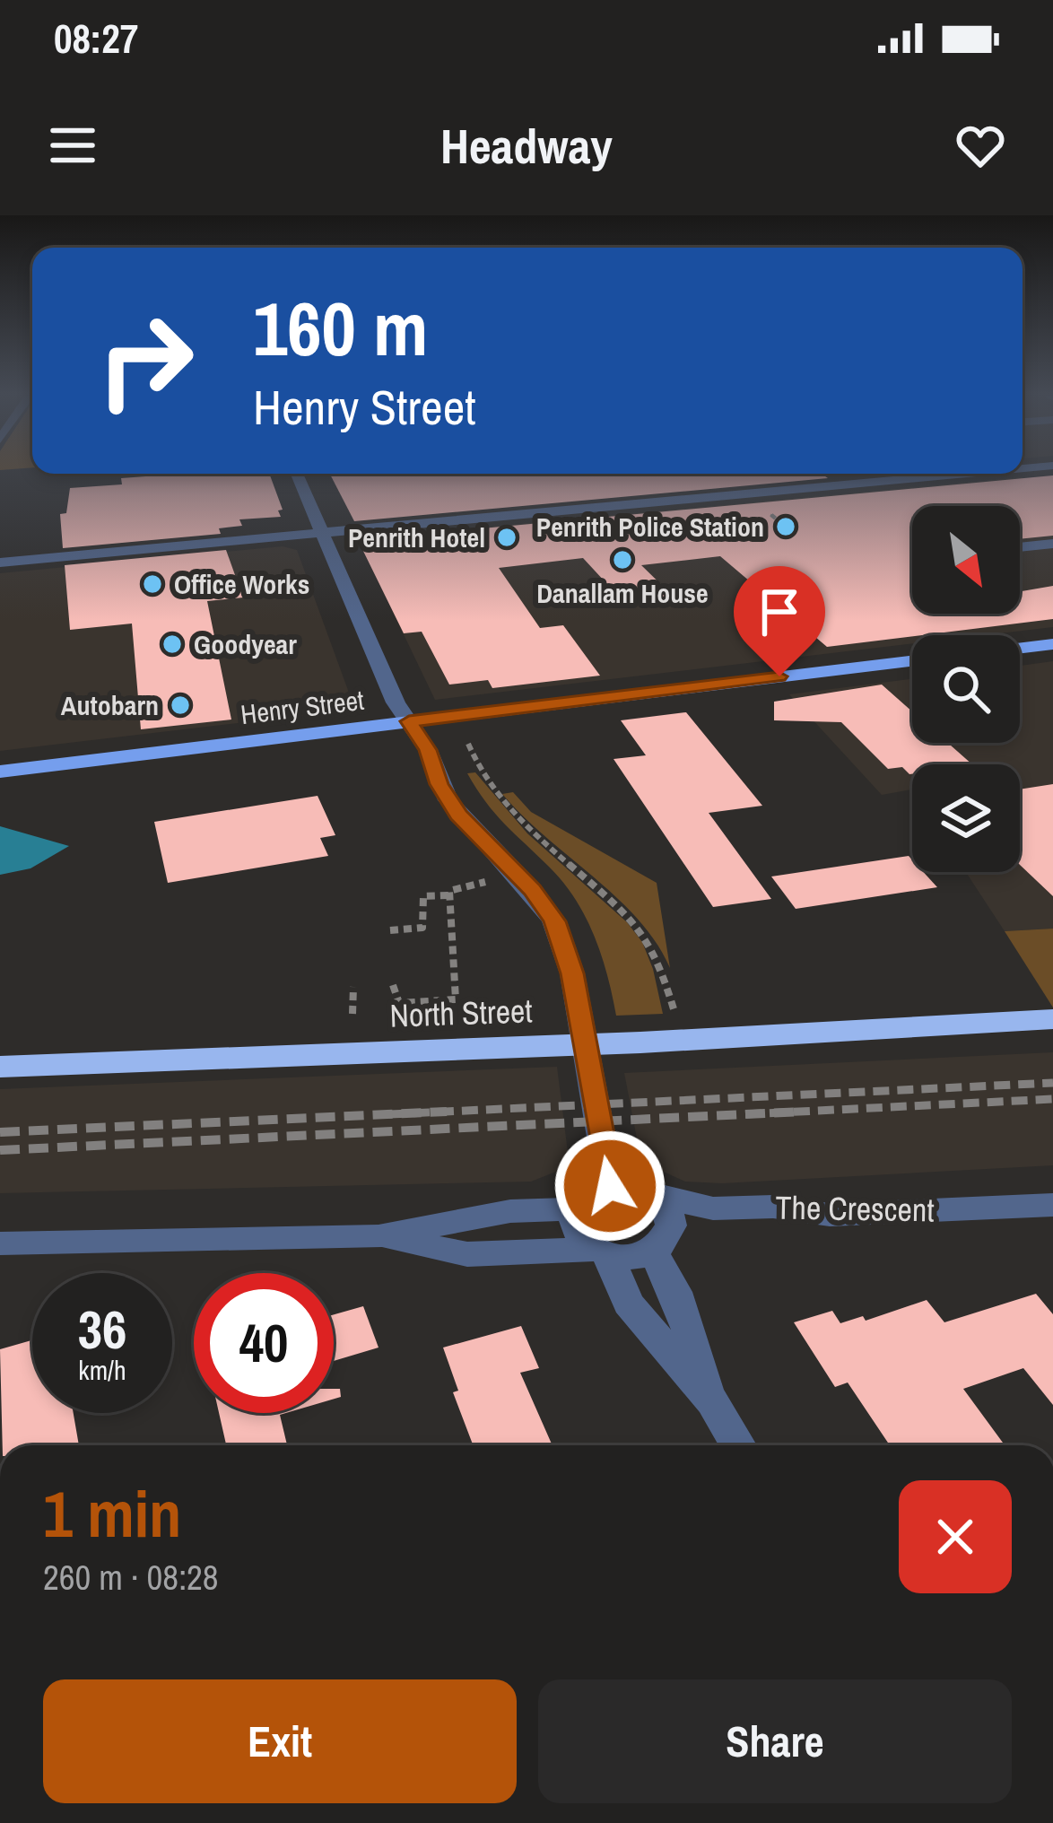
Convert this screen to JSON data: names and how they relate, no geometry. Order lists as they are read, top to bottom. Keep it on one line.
{"streets":{"highway":["North Street"],"main road":["Henry Street"],"street":["The Crescent"]},"places":["Penrith Police Station","Penrith Hotel","Danallam House","Office Works","Goodyear","Autobarn"],"north":"bottom right","page":{"status":"08:27","header":"Headway","turn":["160 m","Henry Street"],"speed":"36 km/h","limit":"40","heading":["1 min","260 m · 08:28"],"buttons":["Exit","Share"]}}
